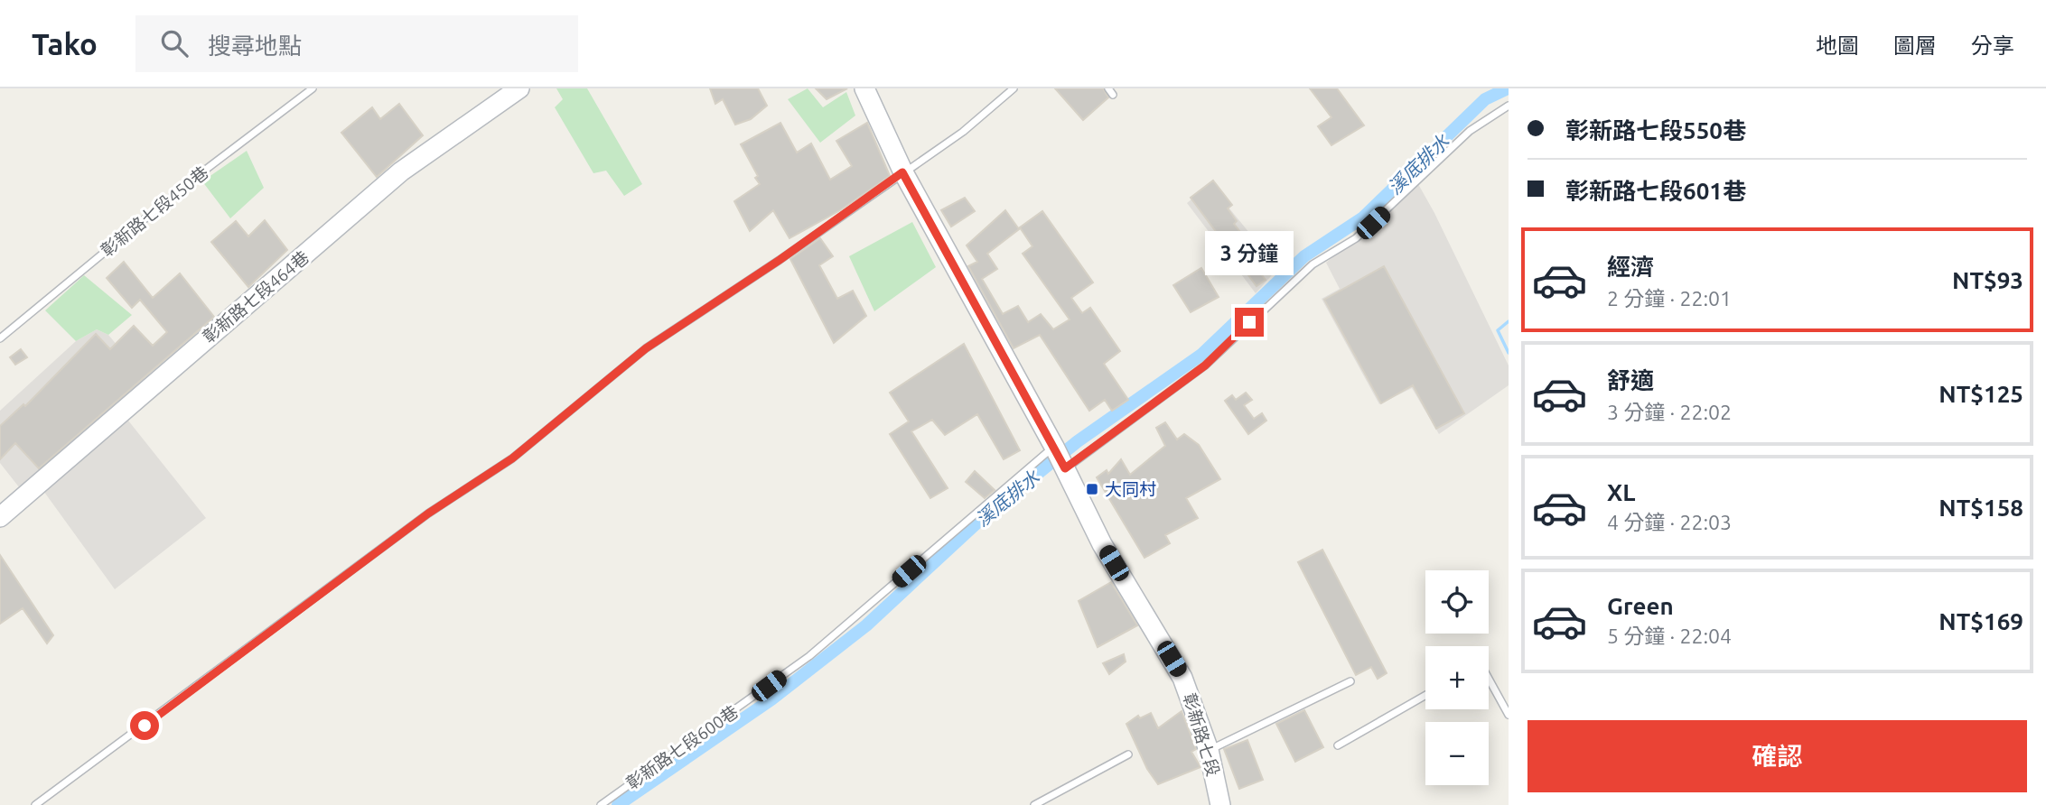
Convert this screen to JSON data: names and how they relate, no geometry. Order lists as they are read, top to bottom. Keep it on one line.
{"streets":{"street":["彰新路七段464巷","彰新路七段"],"lane":["彰新路七段450巷","彰新路七段600巷"]},"crossings":[["彰新路七段","彰新路七段600巷"]],"water":["溪底排水"],"places":{"transit":["大同村"]},"page":{"header":"Tako","search":"搜尋地點","nav":["地圖","圖層","分享"],"banner":["彰新路七段550巷","彰新路七段601巷"],"list":[{"name":"經濟","note":"2 分鐘 · 22:01","value":"NT$93"},{"name":"舒適","note":"3 分鐘 · 22:02","value":"NT$125"},{"name":"XL","note":"4 分鐘 · 22:03","value":"NT$158"},{"name":"Green","note":"5 分鐘 · 22:04","value":"NT$169"}],"bubble":"3 分鐘","map_buttons":["+","−"],"buttons":"確認"}}
